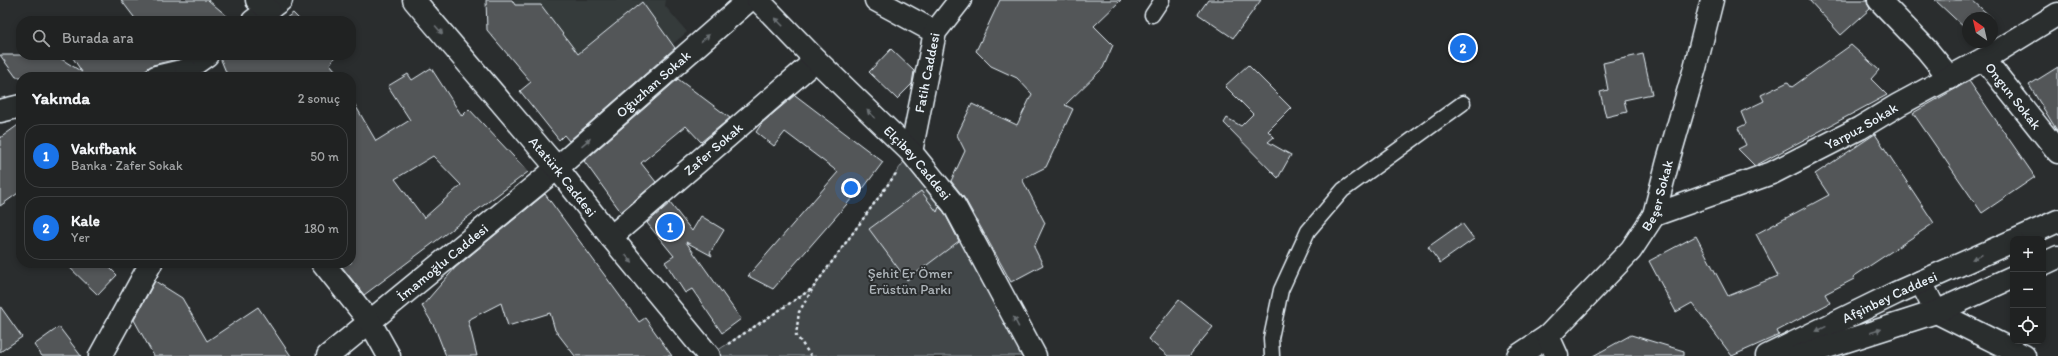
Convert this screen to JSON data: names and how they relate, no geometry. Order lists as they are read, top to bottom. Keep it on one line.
{"streets":{"street":["Fatih Caddesi","Oğuzhan Sokak","Ongun Sokak","Yarpuz Sokak","Zafer Sokak","Elçibey Caddesi","Atatürk Caddesi","Beşer Sokak","İmamoğlu Caddesi","Afşinbey Caddesi"]},"crossings":[["Fatih Caddesi","Elçibey Caddesi"],["Oğuzhan Sokak","Atatürk Caddesi"],["Oğuzhan Sokak","İmamoğlu Caddesi"],["Ongun Sokak","Yarpuz Sokak"],["Yarpuz Sokak","Beşer Sokak"],["Zafer Sokak","Elçibey Caddesi"],["Zafer Sokak","Atatürk Caddesi"],["Atatürk Caddesi","İmamoğlu Caddesi"]],"one_way":["Oğuzhan Sokak","Elçibey Caddesi","Atatürk Caddesi"],"parks":["Şehit Er Ömer Erüstün Parkı"],"north":"top left","page":{"search":"Burada ara","pins":["2","1"],"heading":["Yakında","2 sonuç"],"list":[{"mark":"1","name":"Vakıfbank","note":"Banka · Zafer Sokak","value":"50 m"},{"mark":"2","name":"Kale","note":"Yer","value":"180 m"}],"map_buttons":["+","−"]}}
